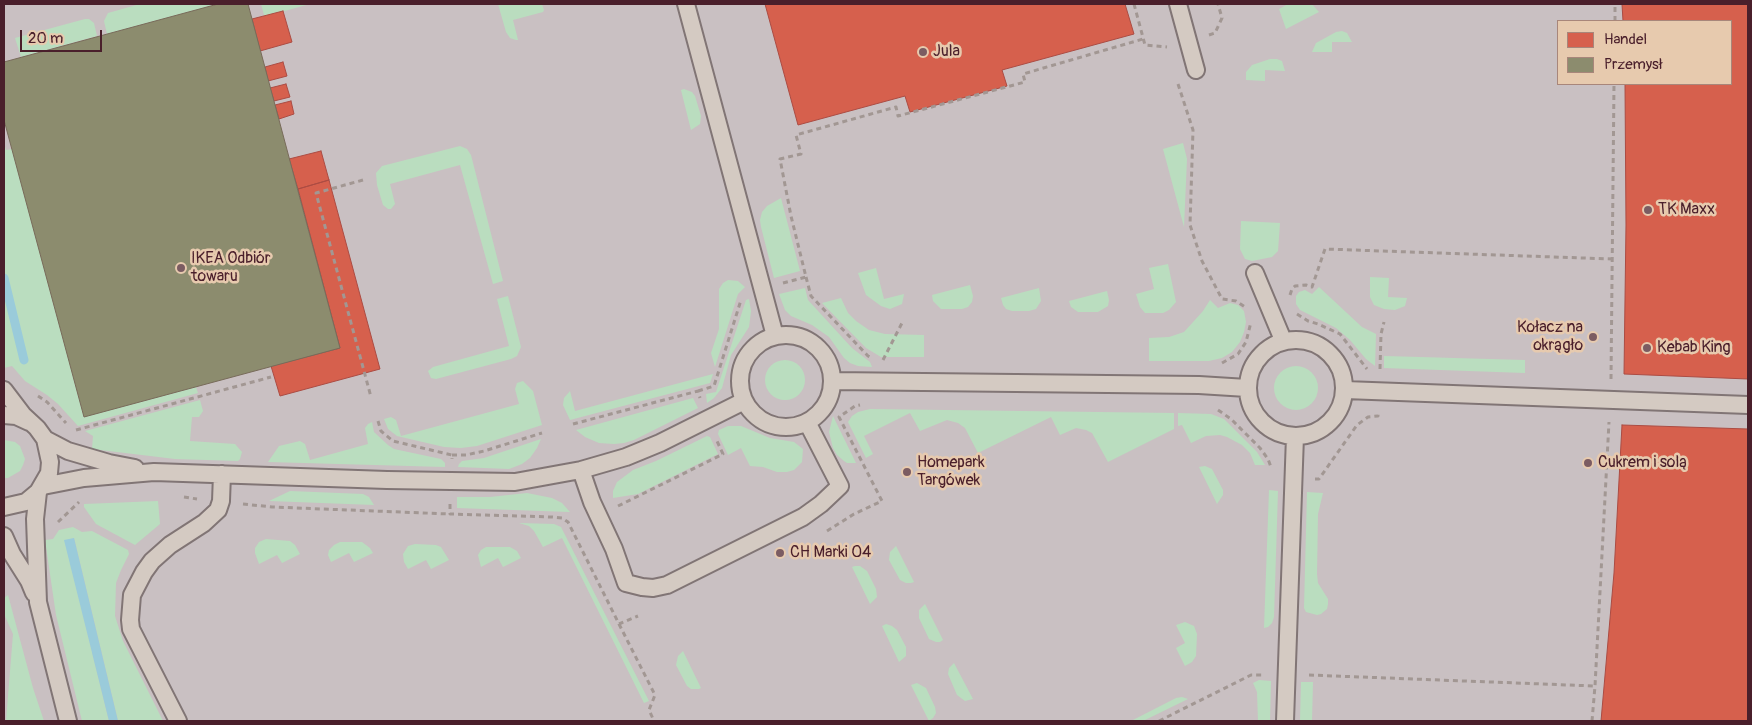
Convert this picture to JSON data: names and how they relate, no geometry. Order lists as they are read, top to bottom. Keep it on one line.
{"places":["Jula","TK Maxx","IKEA Odbiór towaru","Kołacz na okrągło","Kebab King","Cukrem i solą","Homepark Targówek","CH Marki 04"],"legend":["Handel","Przemysł"],"scale_bar":"20 m"}
